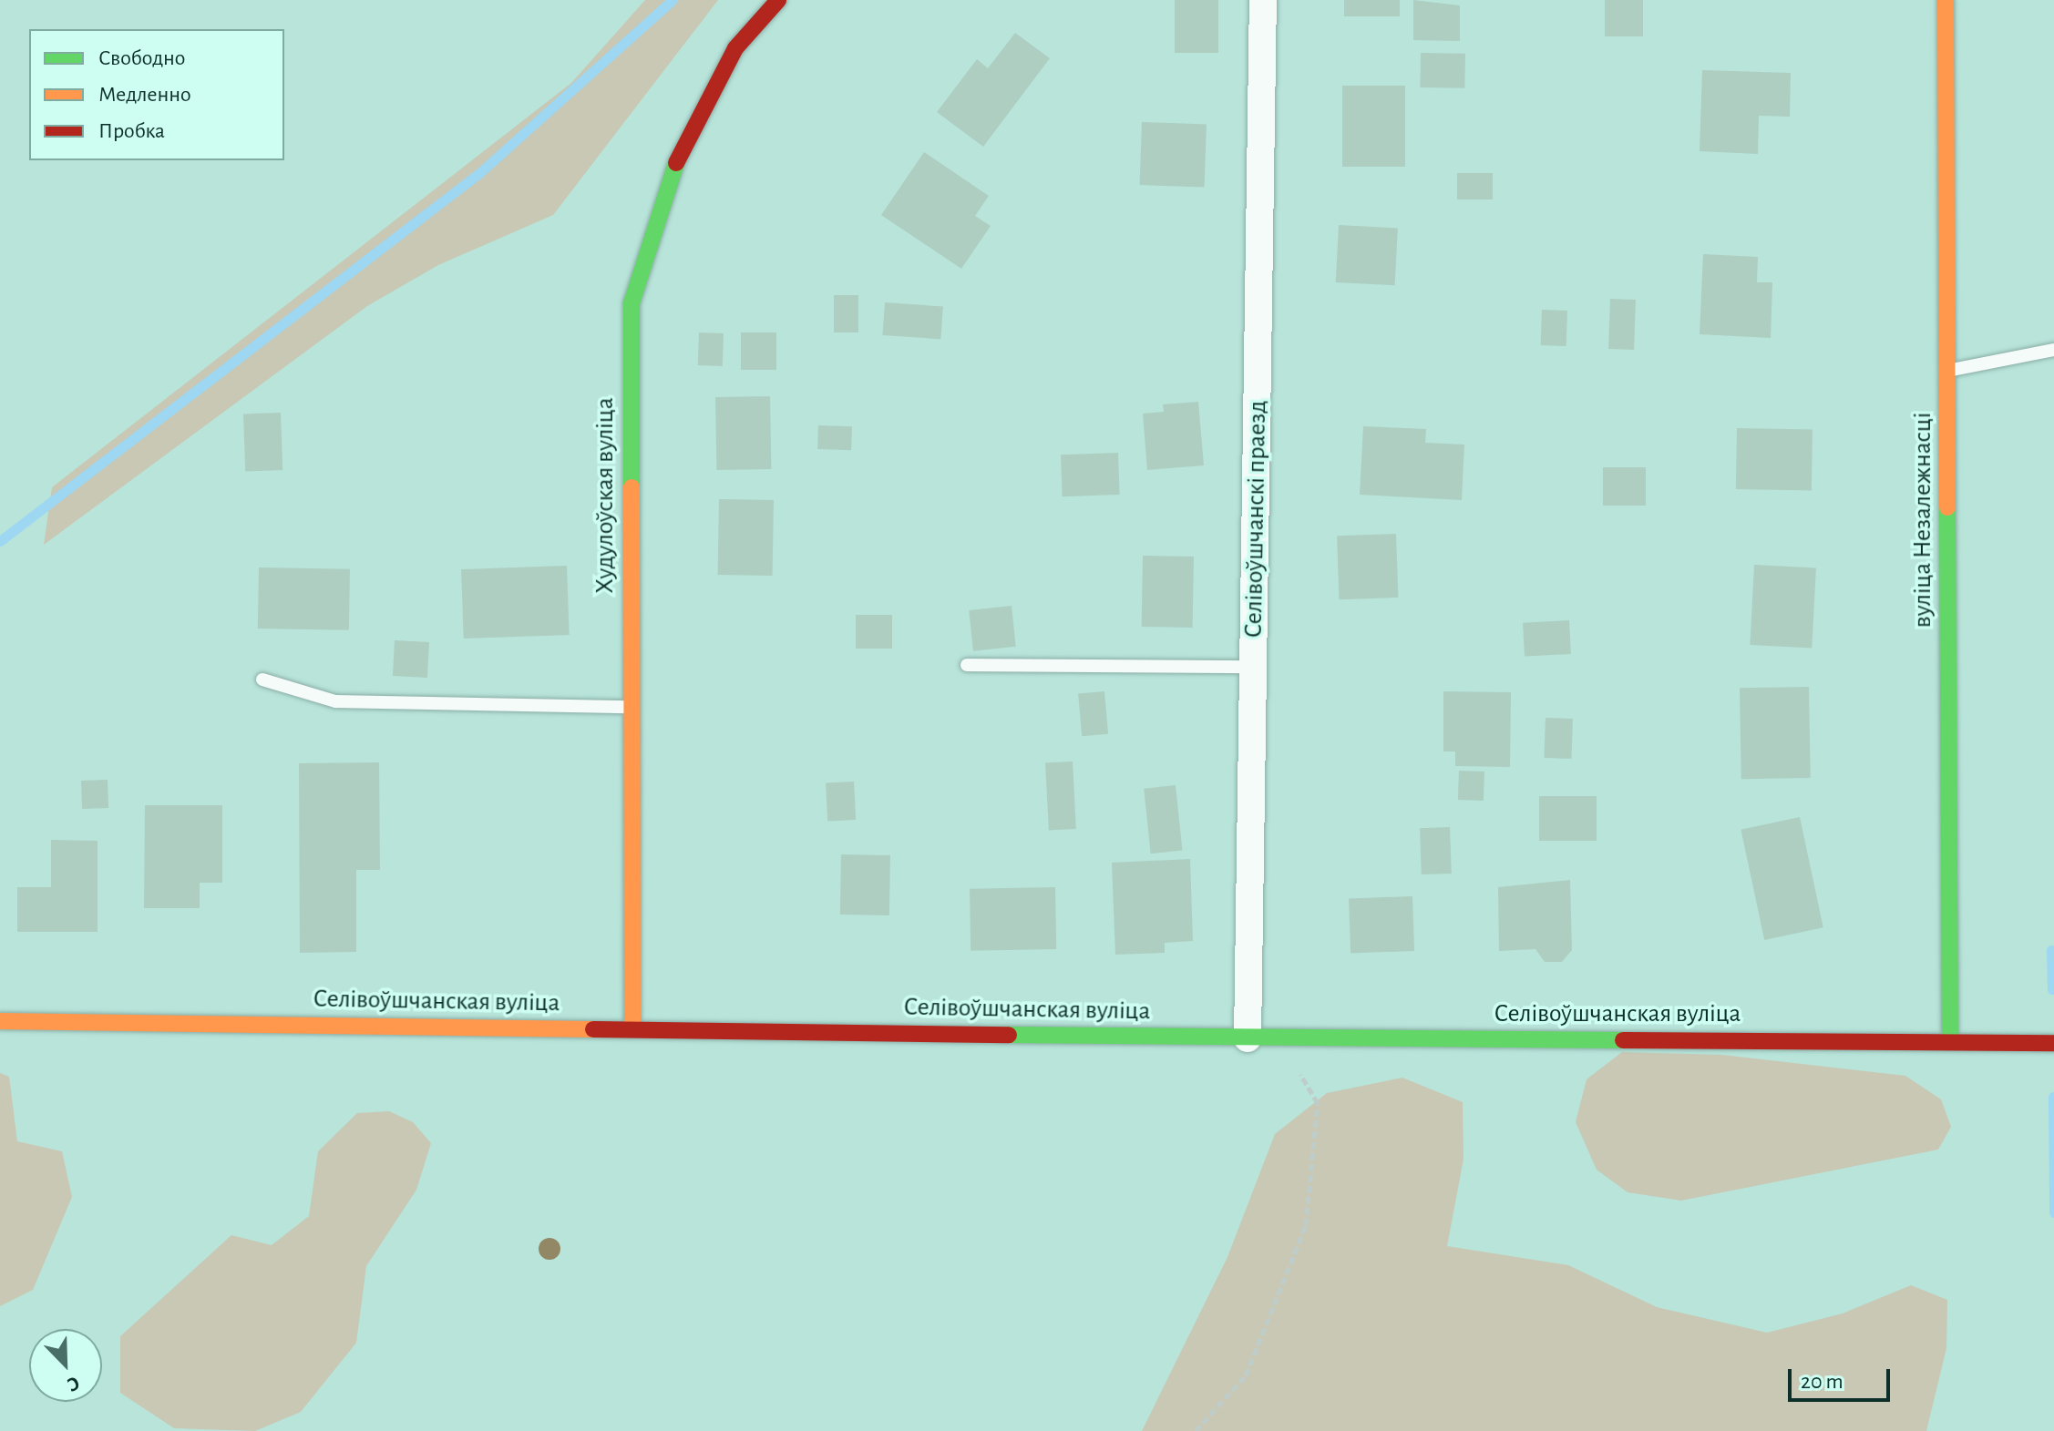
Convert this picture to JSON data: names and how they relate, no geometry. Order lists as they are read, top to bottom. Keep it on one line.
{"streets":{"street":["Худулоўская вуліца","Селівоўшчанскі праезд","вуліца Незалежнасці","Селівоўшчанская вуліца"]},"crossings":[["Худулоўская вуліца","Селівоўшчанская вуліца"],["Селівоўшчанскі праезд","Селівоўшчанская вуліца"],["вуліца Незалежнасці","Селівоўшчанская вуліца"]],"legend":["Свободно","Медленно","Пробка"],"scale_bar":"20 m","north":"bottom right"}
